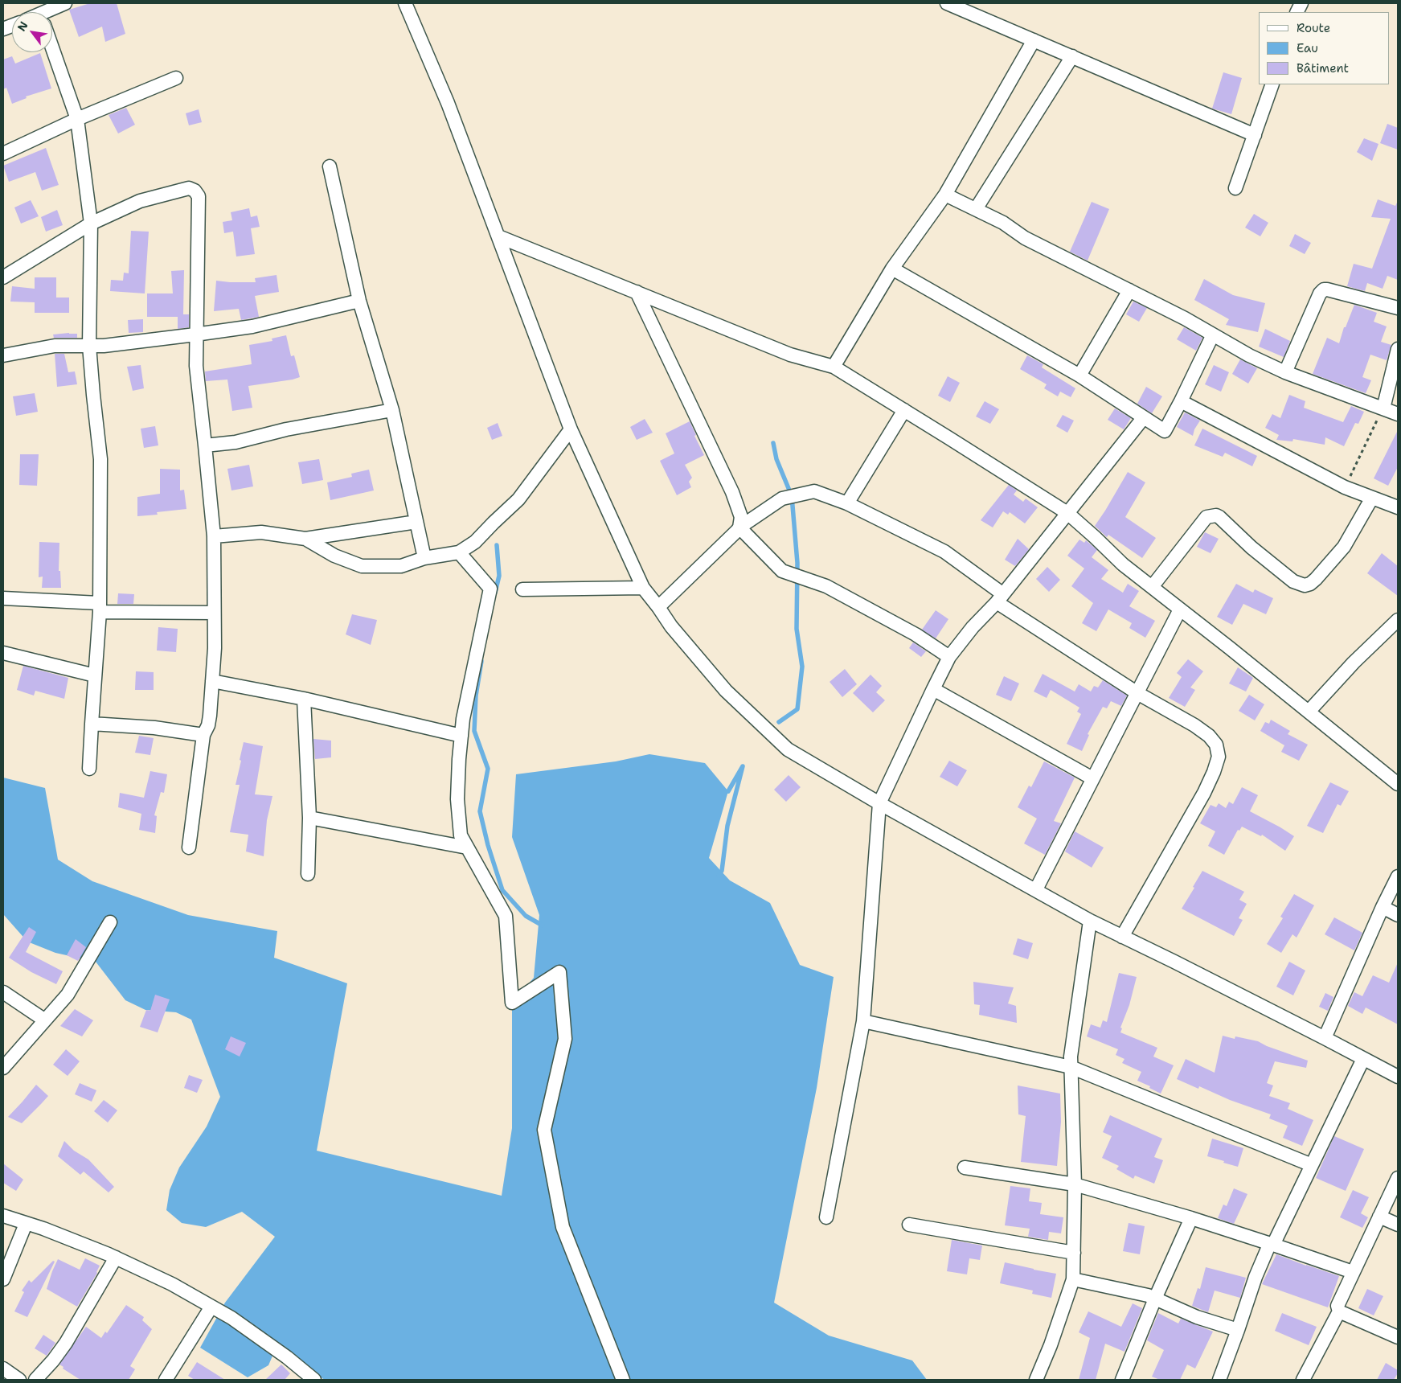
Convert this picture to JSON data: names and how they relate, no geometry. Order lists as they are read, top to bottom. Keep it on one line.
{"legend":["Route","Eau","Bâtiment"],"north":"top left"}
